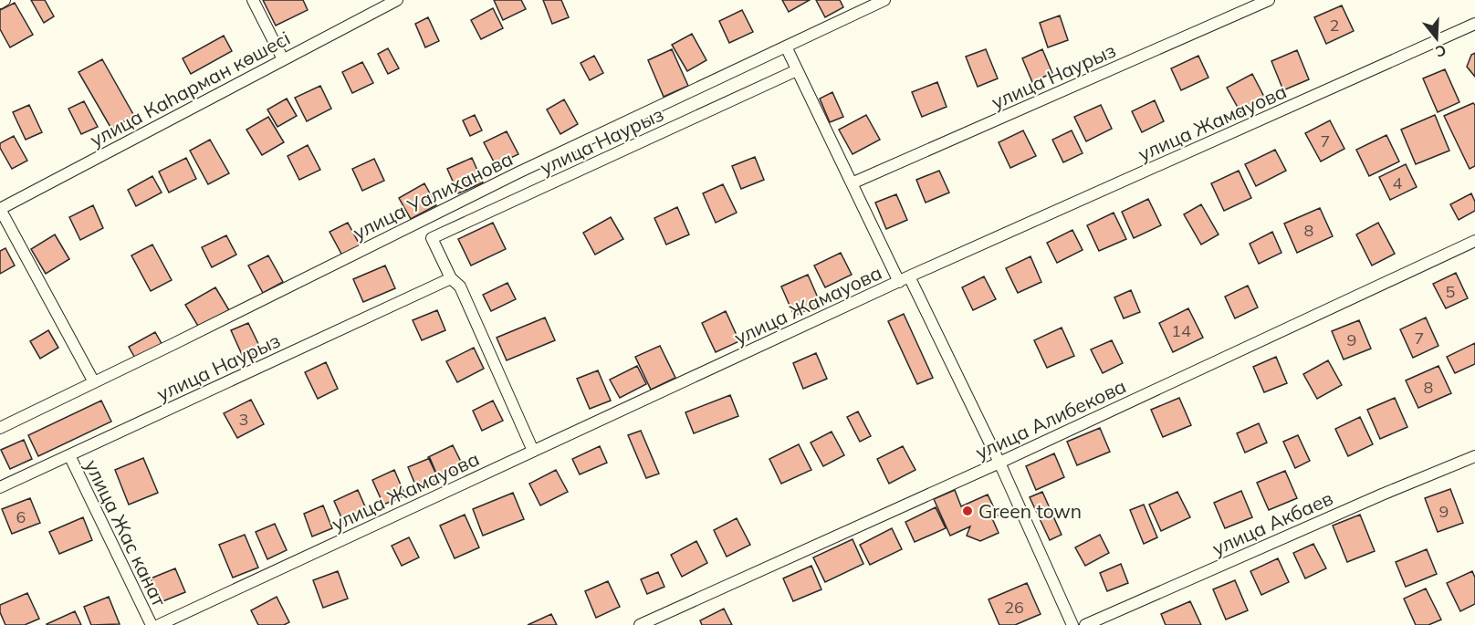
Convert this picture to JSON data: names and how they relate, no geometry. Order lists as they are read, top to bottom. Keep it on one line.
{"streets":{"street":["улица Наурыз","улица Каһарман көшесі","улица Жамауова","улица Уалиханова","улица Алибекова","улица Акбаев","улица Жас канат"]},"crossings":[["улица Наурыз","улица Жамауова"],["улица Наурыз","улица Жас канат"]],"places":["Green town"],"house_numbers":["2","7","4","8","5","14","7","9","8","3","9","6","26"],"north":"bottom"}
